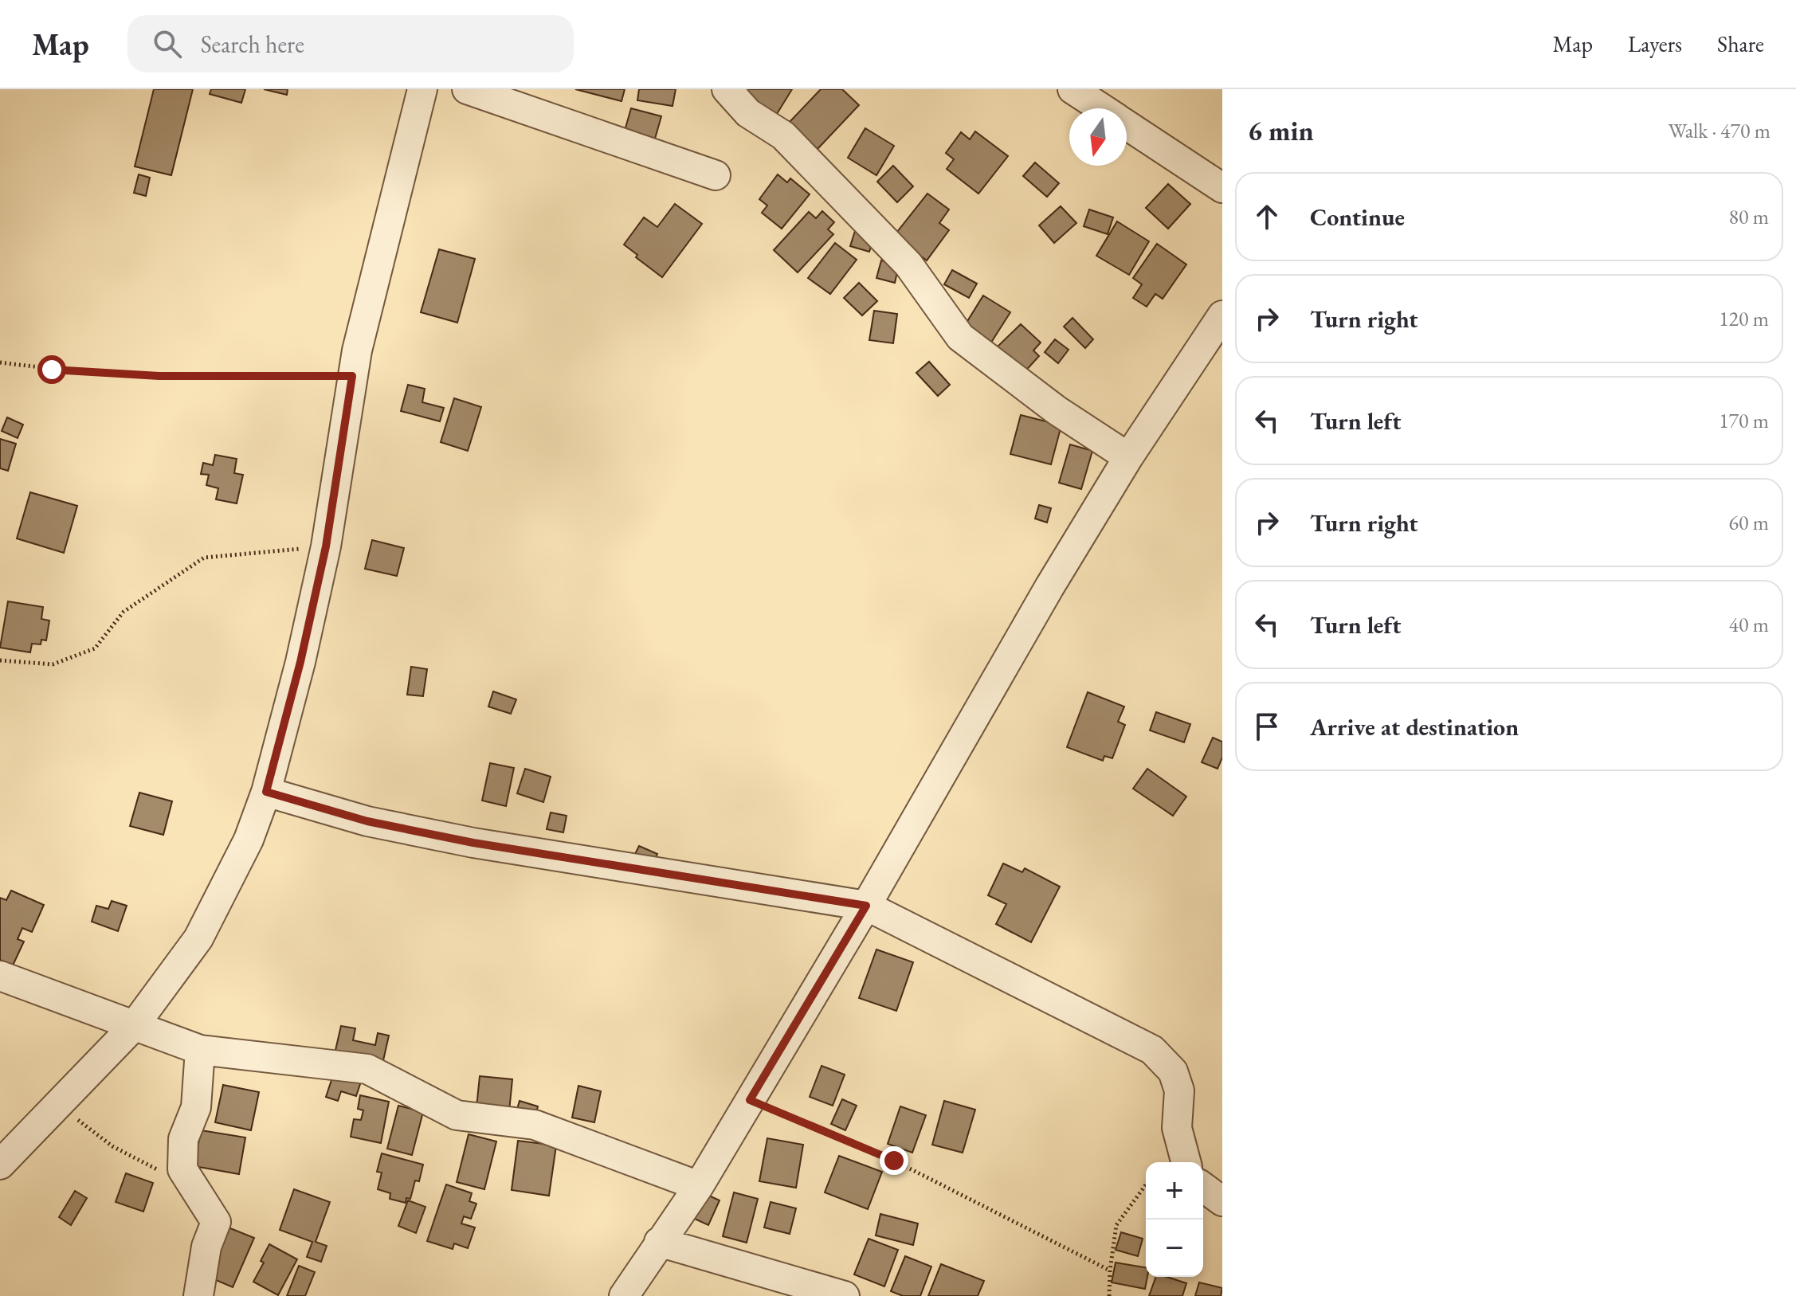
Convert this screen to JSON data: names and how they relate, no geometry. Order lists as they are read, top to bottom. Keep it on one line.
{"north":"bottom","page":{"header":"Map","search":"Search here","nav":["Map","Layers","Share"],"heading":["6 min","Walk · 470 m"],"list":[["Continue","80 m"],["Turn right","120 m"],["Turn left","170 m"],["Turn right","60 m"],["Turn left","40 m"],"Arrive at destination"],"map_buttons":["+","−"]}}
